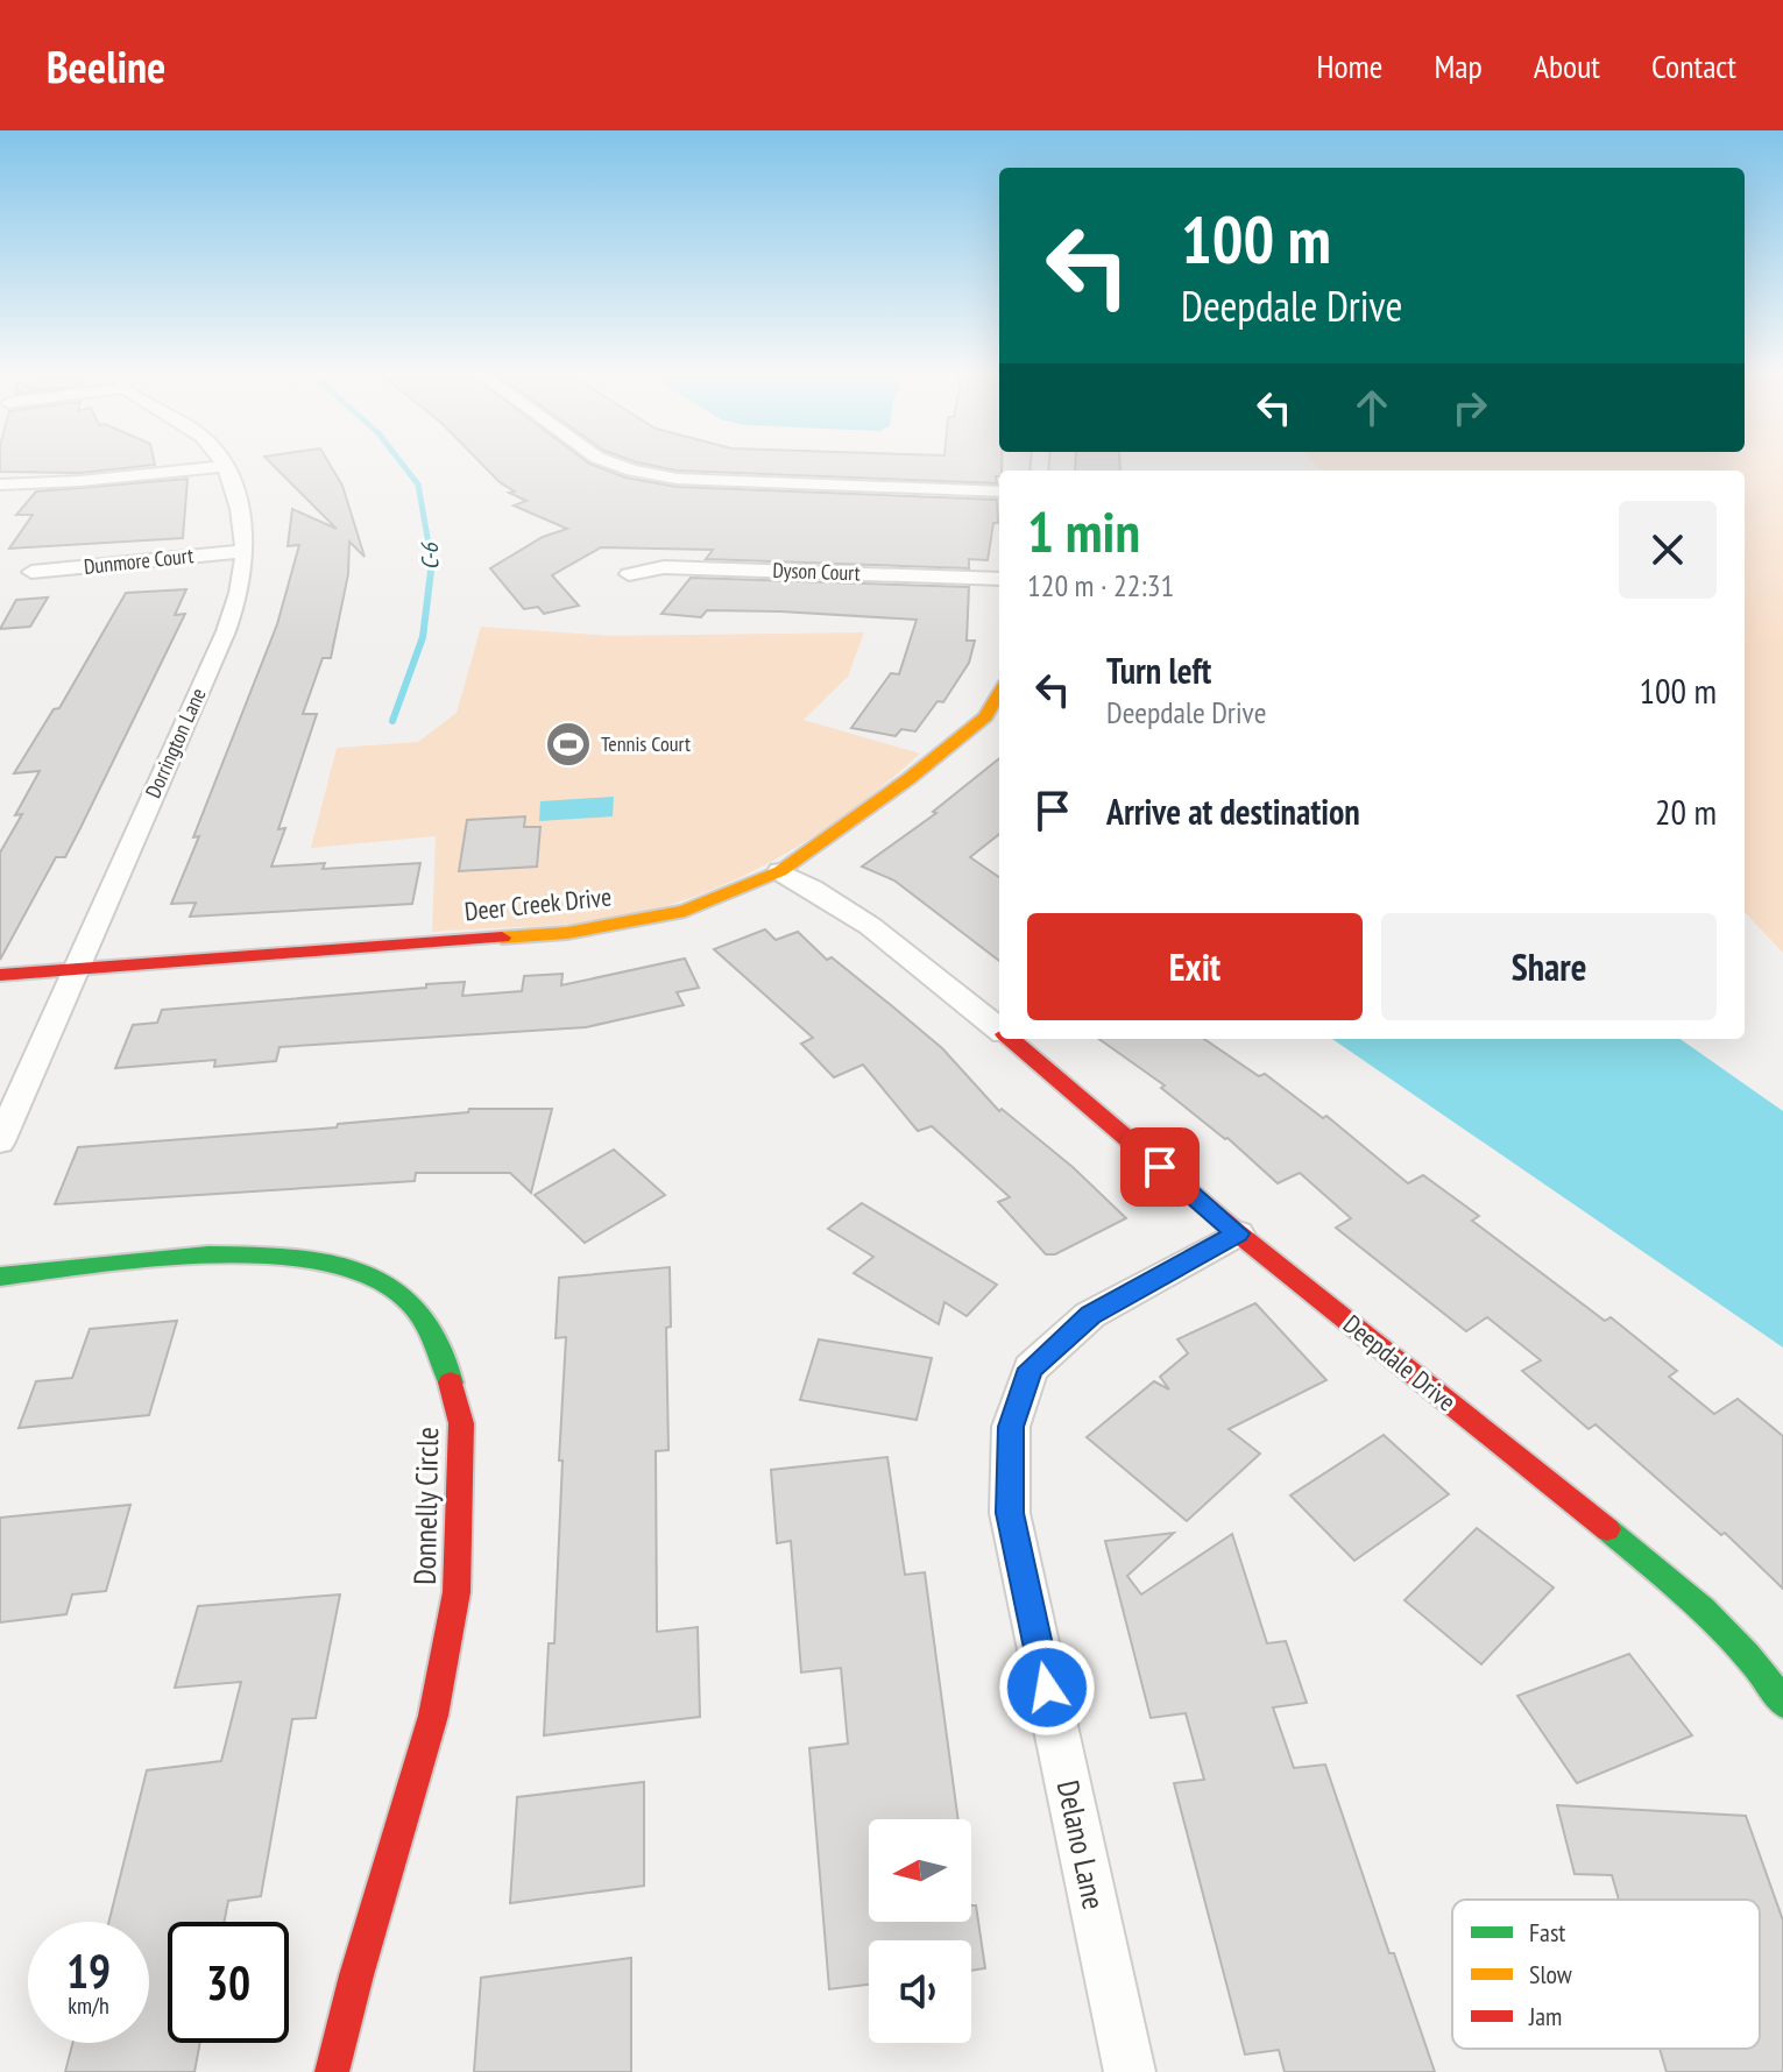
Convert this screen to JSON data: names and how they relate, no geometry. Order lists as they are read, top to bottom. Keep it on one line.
{"streets":{"street":["Dunmore Court","Dyson Court","Dorrington Lane","Deer Creek Drive","Deepdale Drive","Donnelly Circle","Delano Lane"]},"crossings":[["Dunmore Court","Dorrington Lane"],["Dorrington Lane","Deer Creek Drive"],["Deer Creek Drive","Deepdale Drive"],["Deepdale Drive","Delano Lane"]],"water":["C-6"],"places":{"sports":["Tennis Court"]},"legend":["Fast","Slow","Jam"],"north":"left","page":{"header":"Beeline","nav":["Home","Map","About","Contact"],"turn":["100 m","Deepdale Drive"],"heading":["1 min","120 m · 22:31"],"list":[{"name":"Turn left","note":"Deepdale Drive","value":"100 m"},{"name":"Arrive at destination","value":"20 m"}],"buttons":["Exit","Share"],"speed":"19 km/h","limit":"30"}}
